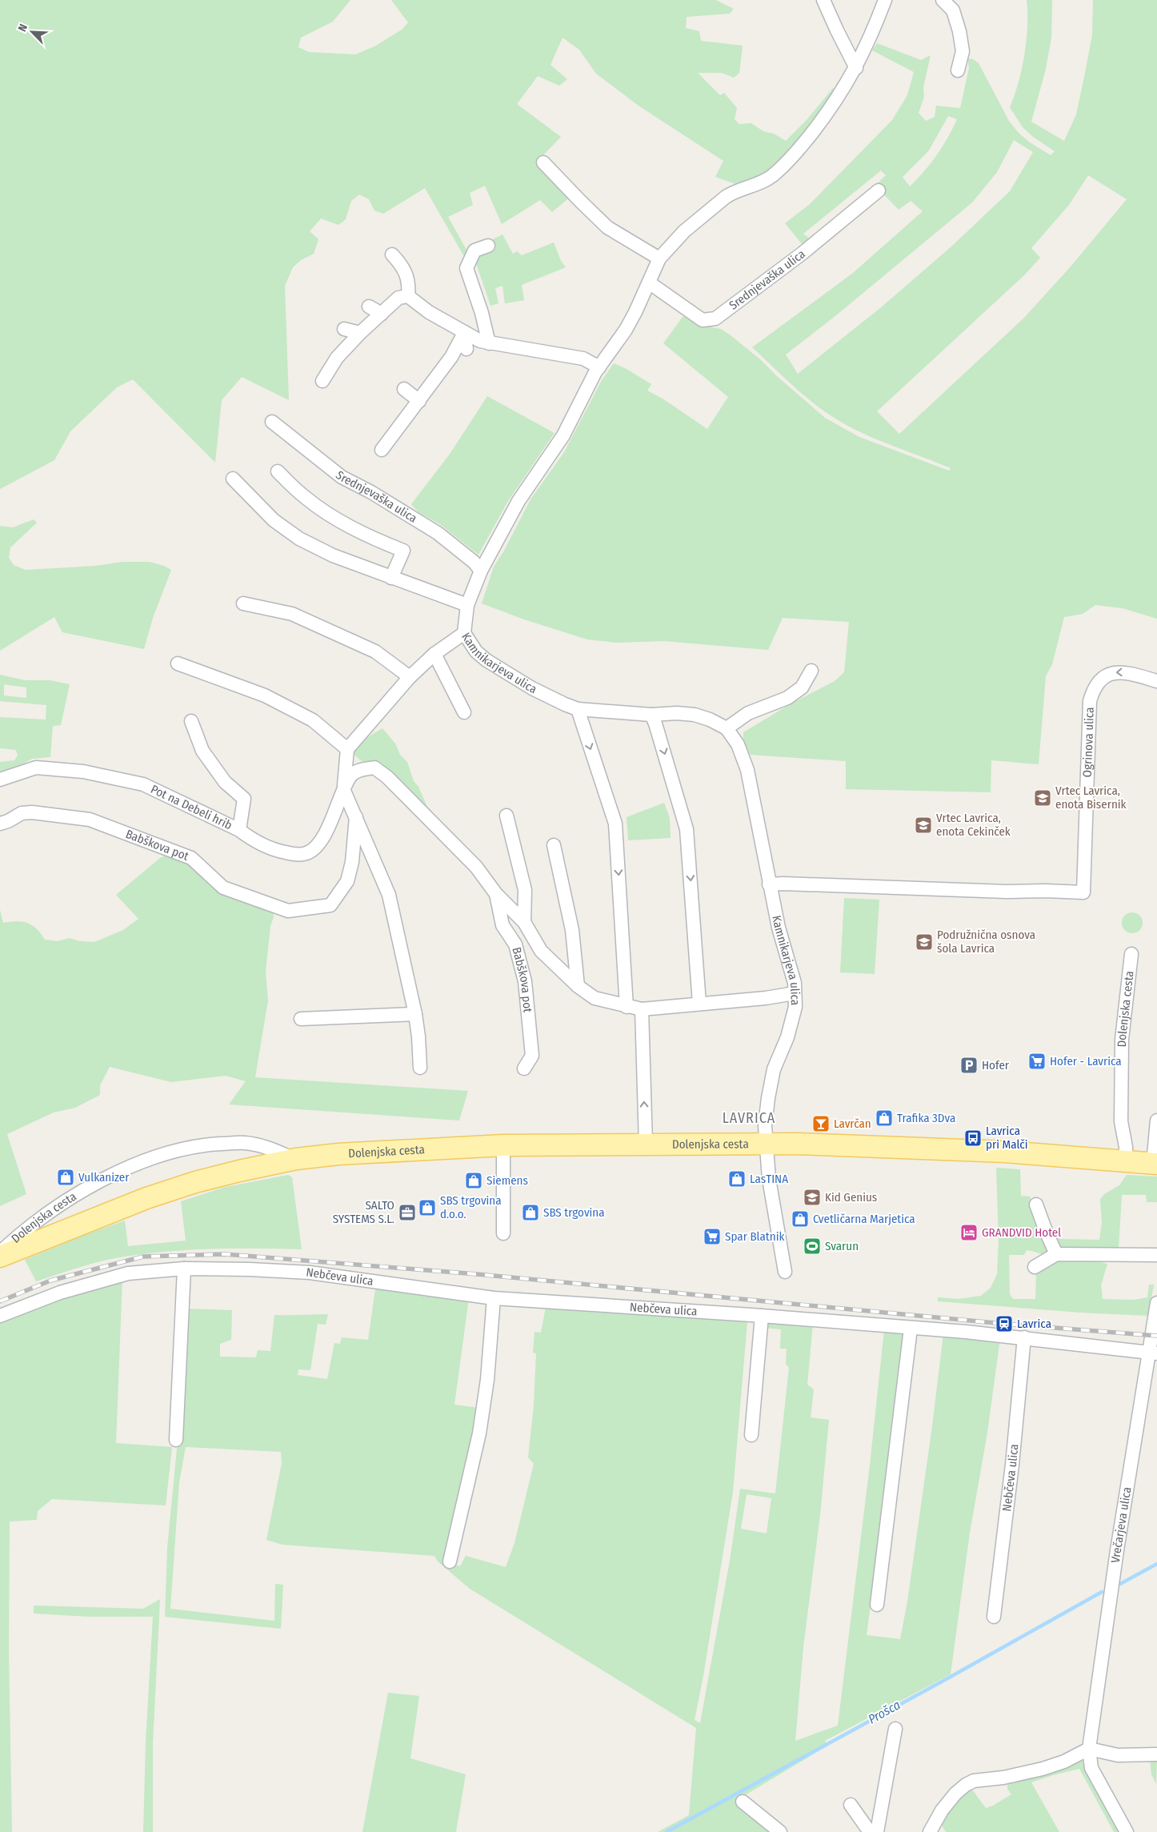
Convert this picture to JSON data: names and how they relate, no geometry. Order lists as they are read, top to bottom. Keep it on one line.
{"streets":{"main road":["Dolenjska cesta"],"street":["Srednjevaška ulica","Kamnikarjeva ulica","Ogrinova ulica","Pot na Debeli hrib","Babškova pot","Nebčeva ulica","Vrečarjeva ulica"]},"crossings":[["Kamnikarjeva ulica","Ogrinova ulica"],["Kamnikarjeva ulica","Babškova pot"],["Kamnikarjeva ulica","Dolenjska cesta"],["Pot na Debeli hrib","Babškova pot"],["Nebčeva ulica","Vrečarjeva ulica"]],"districts":["LAVRICA"],"water":["Prošca"],"places":{"school or university":["Vrtec Lavrica, enota Bisernik","Vrtec Lavrica, enota Cekinček","Podružnična osnova šola Lavrica","Kid Genius"],"supermarket":["Hofer - Lavrica","Spar Blatnik"],"parking":["Hofer"],"shop":["Trafika 3Dva","Vulkanizer","LasTINA","Siemens","SBS trgovina d.o.o.","SBS trgovina","Cvetličarna Marjetica"],"bar":["Lavrčan"],"bus stop":["Lavrica pri Malči"],"office":["SALTO SYSTEMS S.L."],"hotel":["GRANDVID Hotel"],"sports":["Svarun"],"station":["Lavrica"]},"north":"top left"}
